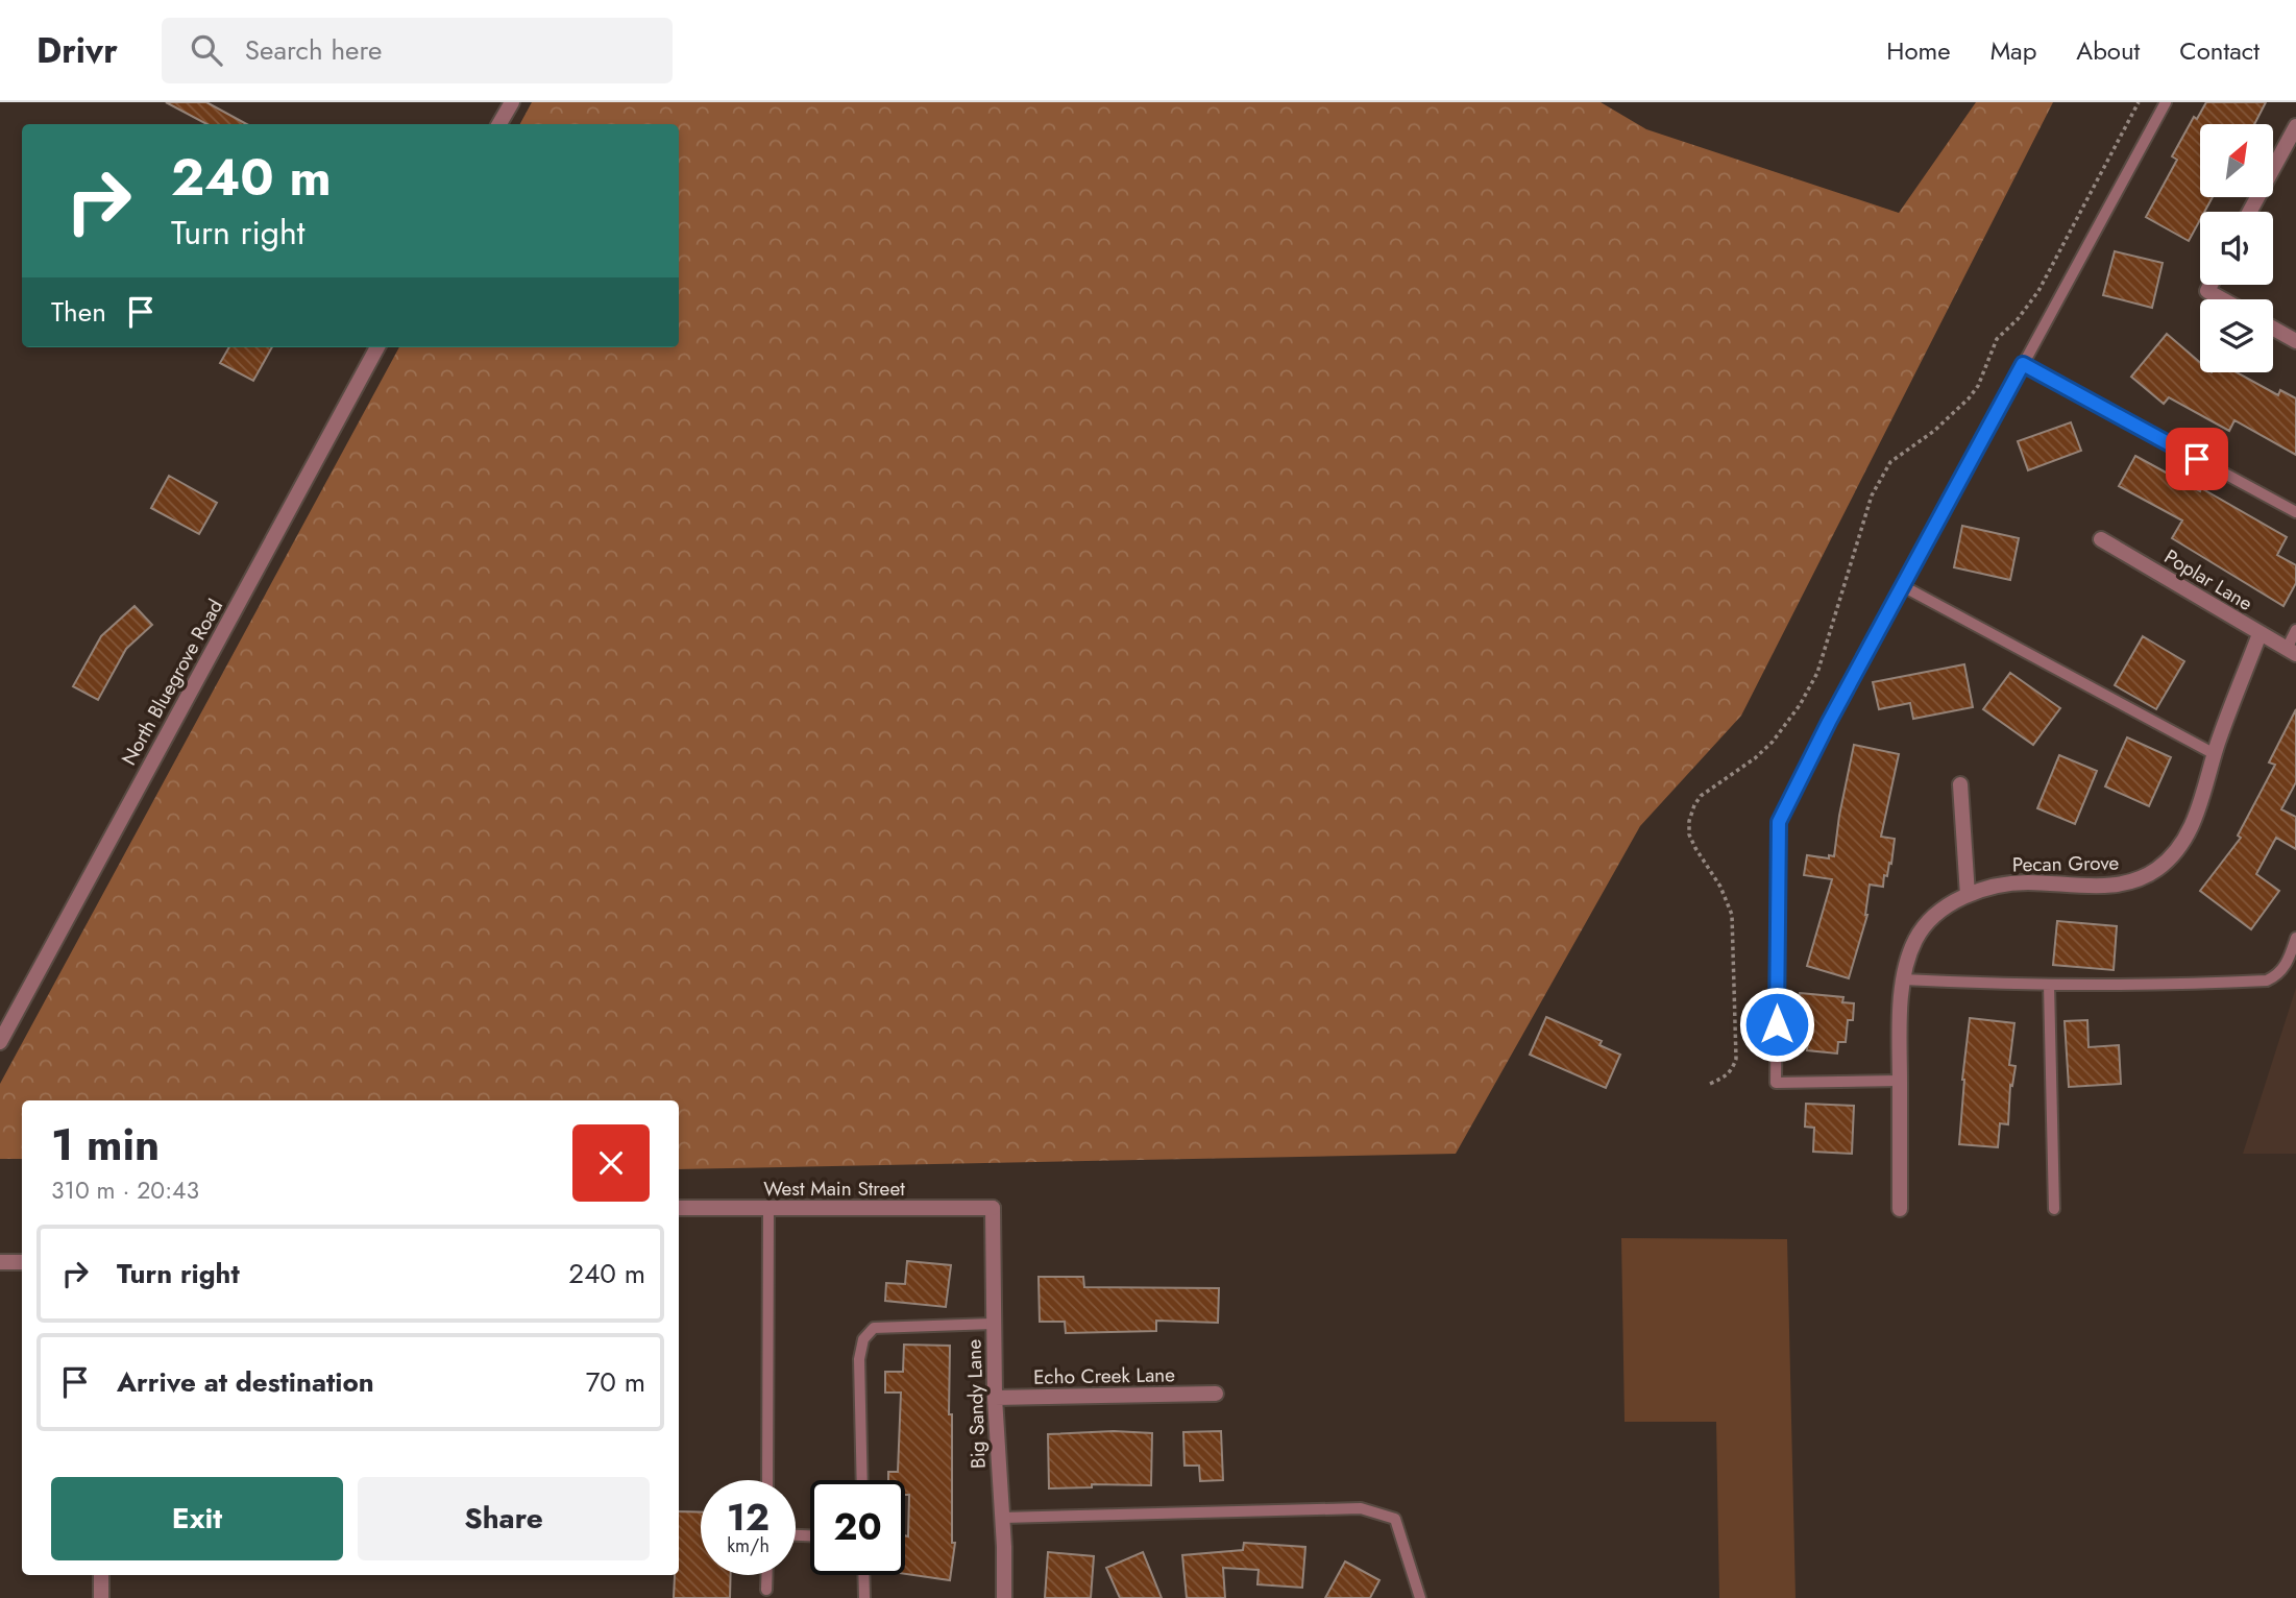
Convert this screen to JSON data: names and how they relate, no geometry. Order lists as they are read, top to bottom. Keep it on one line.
{"streets":{"street":["Poplar Lane","North Bluegrove Road","Pecan Grove","West Main Street","Echo Creek Lane","Big Sandy Lane"]},"crossings":[["Poplar Lane","Pecan Grove"],["West Main Street","Big Sandy Lane"],["Echo Creek Lane","Big Sandy Lane"]],"north":"top right","page":{"header":"Drivr","search":"Search here","nav":["Home","Map","About","Contact"],"turn":["240 m","Turn right"],"then":"Then","heading":["1 min","310 m · 20:43"],"list":[{"name":"Turn right","value":"240 m"},{"name":"Arrive at destination","value":"70 m"}],"buttons":["Exit","Share"],"speed":"12 km/h","limit":"20"}}
